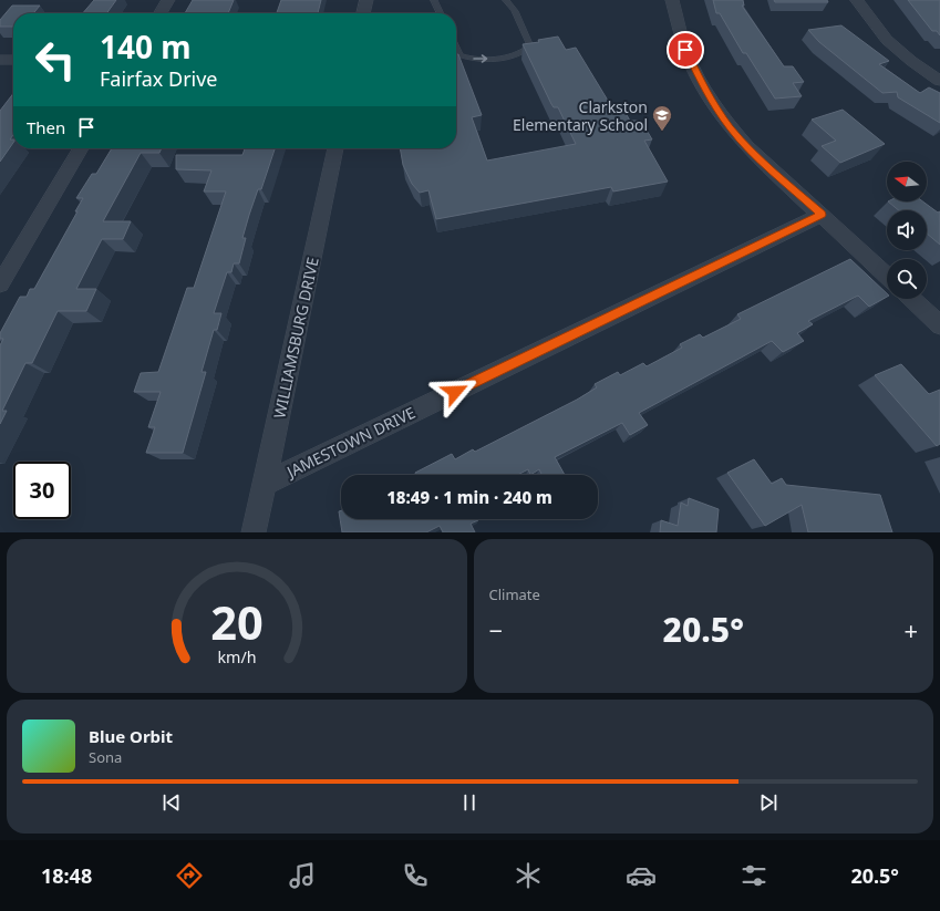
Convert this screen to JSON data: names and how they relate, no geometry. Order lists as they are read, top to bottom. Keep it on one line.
{"streets":{"street":["WILLIAMSBURG DRIVE","JAMESTOWN DRIVE"]},"crossings":[["WILLIAMSBURG DRIVE","JAMESTOWN DRIVE"]],"places":{"school or university":["Clarkston Elementary School"]},"north":"left","page":{"turn":["140 m","Fairfax Drive"],"then":"Then","limit":"30","trip":"18:49 · 1 min · 240 m","tile":"Climate","heat":["−","20.5°","+"],"song":["Blue Orbit","Sona"],"tabs":["18:48","20.5°"],"gauge":["20","km/h"]}}
